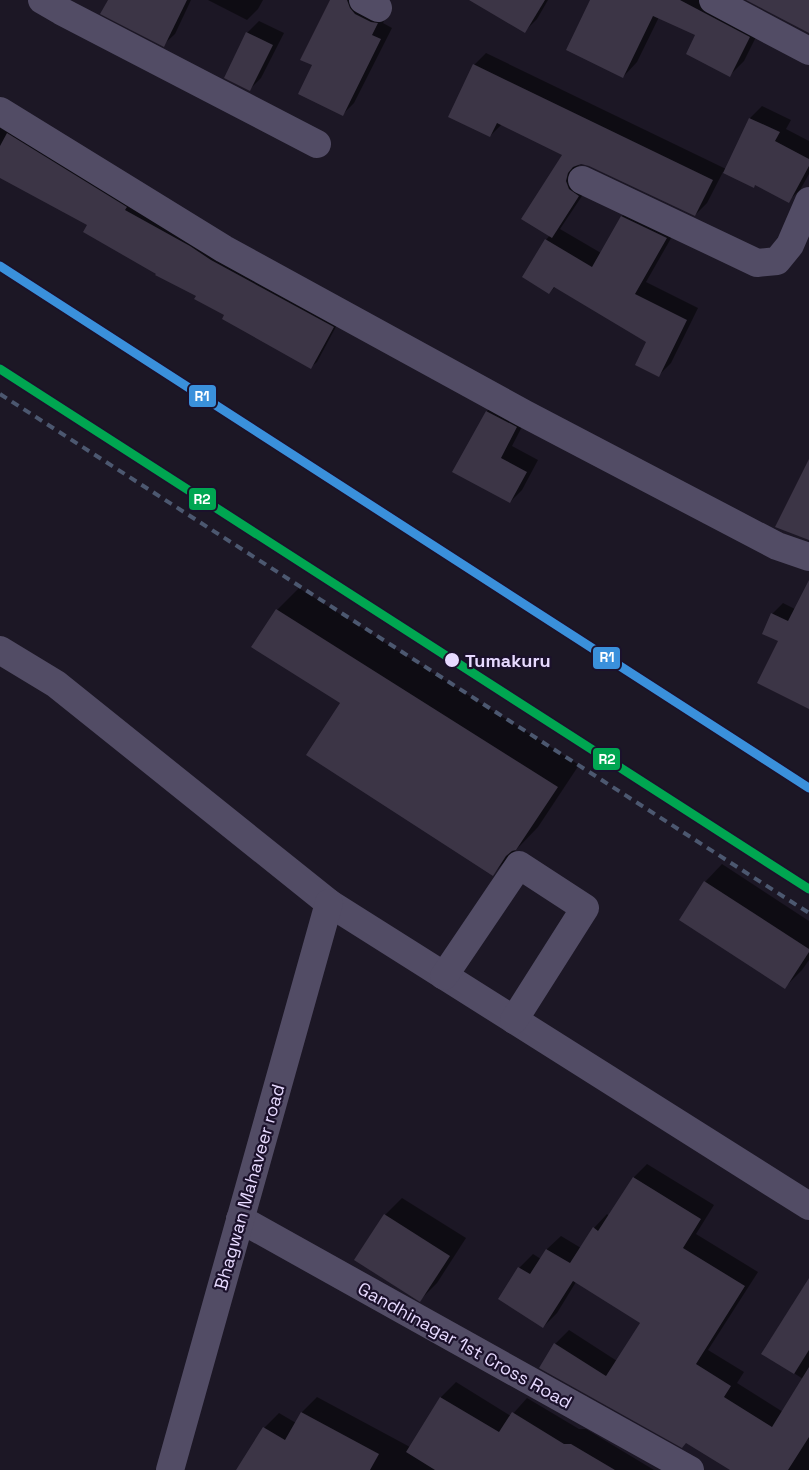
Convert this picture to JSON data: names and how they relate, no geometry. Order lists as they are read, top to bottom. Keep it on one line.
{"streets":{"street":["Bhagwan Mahaveer road","Gandhinagar 1st Cross Road"]},"crossings":[["Bhagwan Mahaveer road","Gandhinagar 1st Cross Road"]],"places":["Tumakuru"],"lines":["transit line R1","transit line R2"]}
